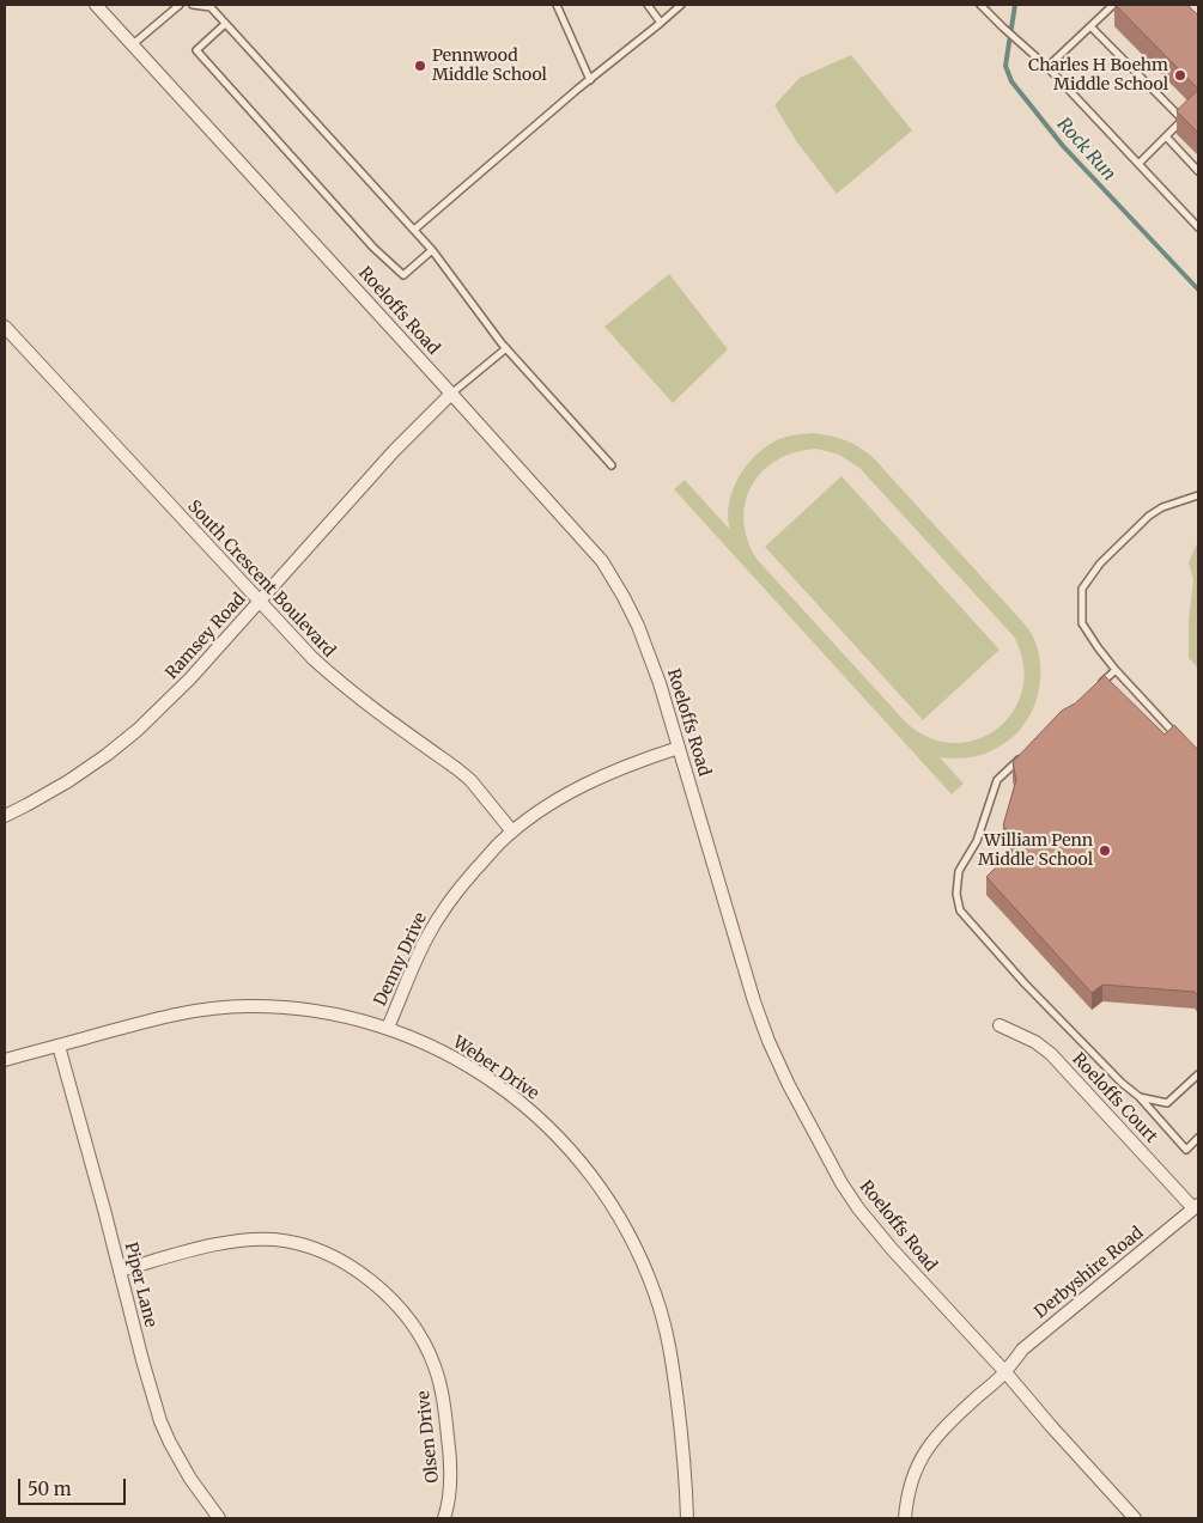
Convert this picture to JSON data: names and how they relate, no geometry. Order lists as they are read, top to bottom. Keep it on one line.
{"streets":{"street":["Roeloffs Road","South Crescent Boulevard","Ramsey Road","Denny Drive","Weber Drive","Roeloffs Court","Derbyshire Road","Piper Lane","Olsen Drive"]},"crossings":[["Roeloffs Road","Ramsey Road"],["Roeloffs Road","Denny Drive"],["Roeloffs Road","Derbyshire Road"],["South Crescent Boulevard","Ramsey Road"],["South Crescent Boulevard","Denny Drive"],["Denny Drive","Weber Drive"],["Weber Drive","Piper Lane"],["Roeloffs Court","Derbyshire Road"],["Piper Lane","Olsen Drive"]],"water":["Rock Run"],"places":["Pennwood Middle School","Charles H Boehm Middle School","William Penn Middle School"],"scale_bar":"50 m"}
